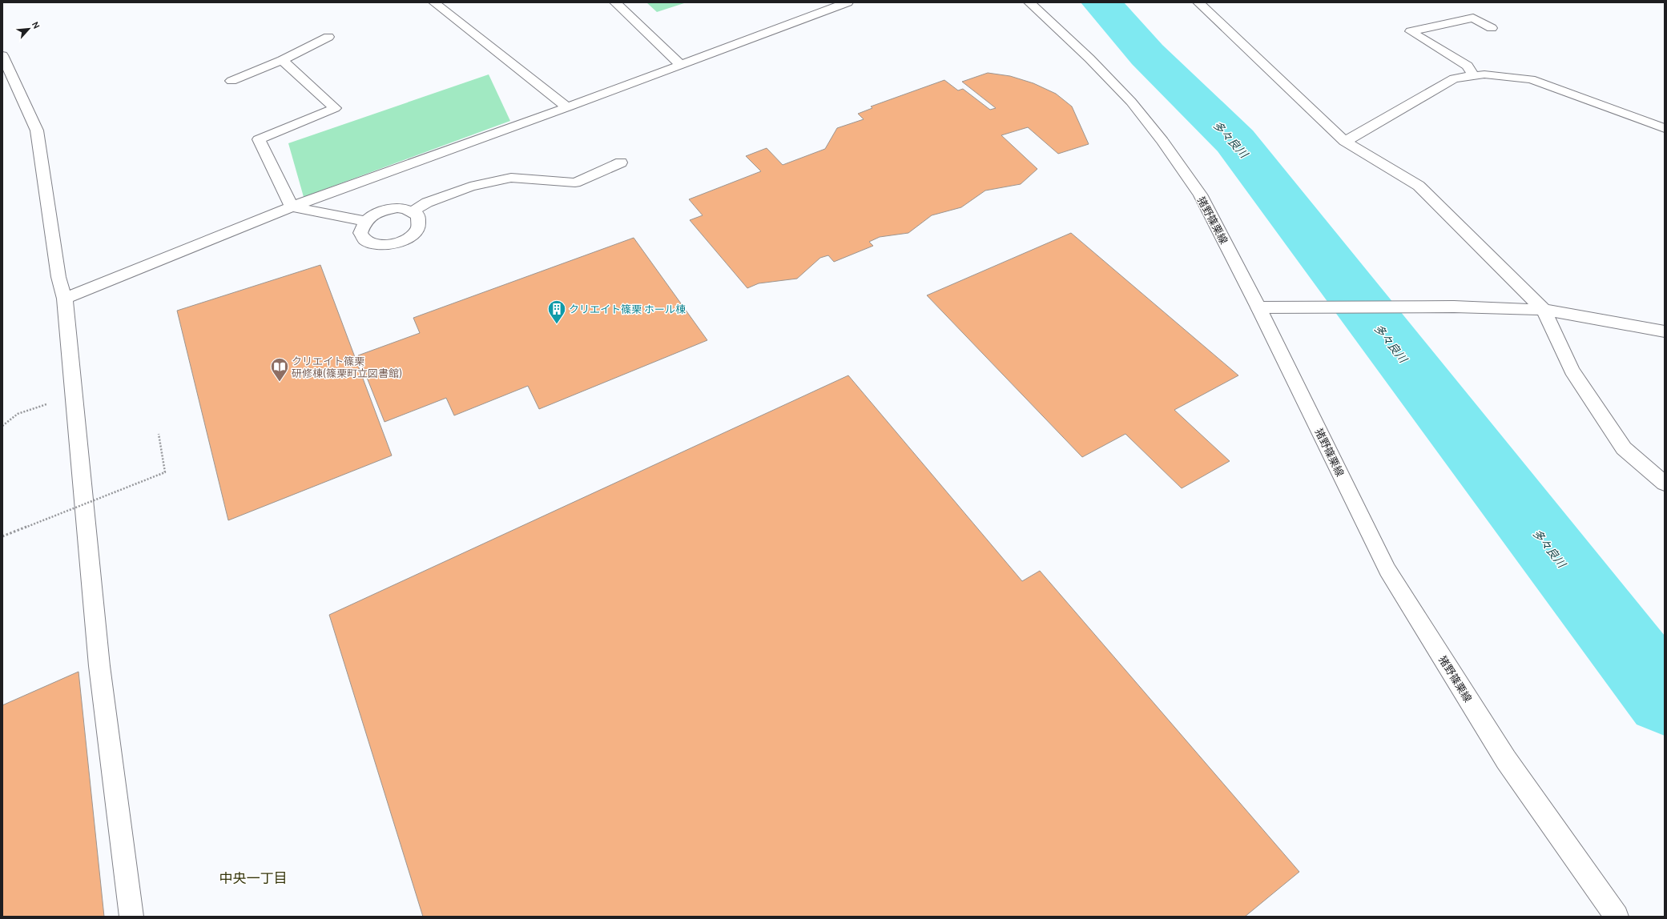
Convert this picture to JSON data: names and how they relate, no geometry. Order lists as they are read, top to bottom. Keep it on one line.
{"streets":{"street":["猪野篠栗線"]},"districts":["中央一丁目"],"water":["多々良川"],"places":{"building":["クリエイト篠栗 ホール棟"],"library":["クリエイト篠栗 研修棟(篠栗町立図書館)"]},"north":"top right"}
